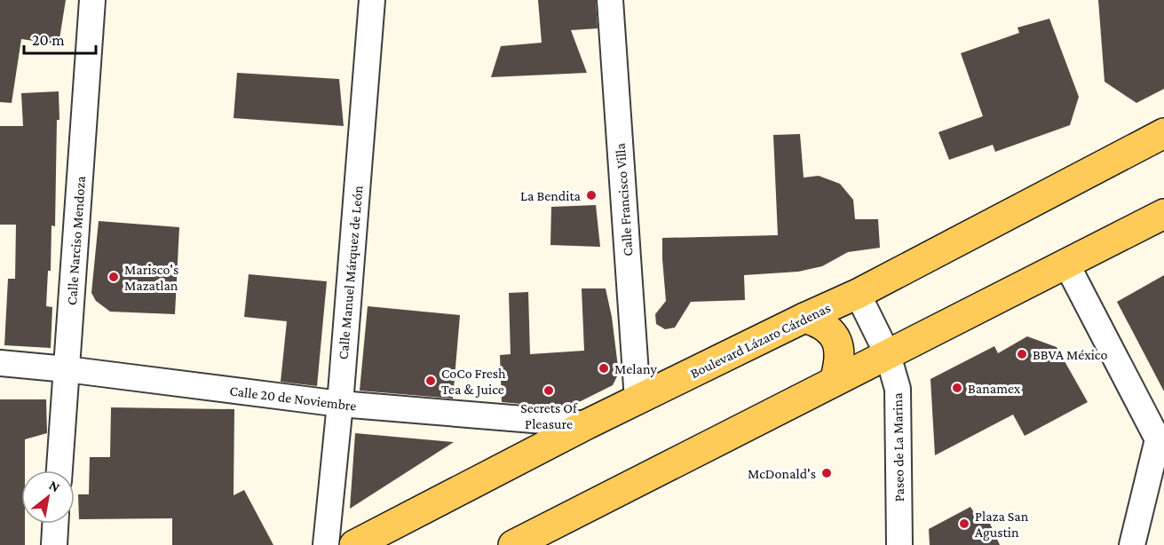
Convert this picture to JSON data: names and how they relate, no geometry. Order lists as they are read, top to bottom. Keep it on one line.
{"streets":{"main road":["Boulevard Lázaro Cárdenas"],"street":["Calle Francisco Villa","Calle Narciso Mendoza","Calle Manuel Márquez de León","Calle 20 de Noviembre","Paseo de La Marina"]},"crossings":[["Calle Francisco Villa","Boulevard Lázaro Cárdenas"],["Calle Narciso Mendoza","Calle 20 de Noviembre"],["Calle Manuel Márquez de León","Calle 20 de Noviembre"],["Boulevard Lázaro Cárdenas","Calle 20 de Noviembre"],["Boulevard Lázaro Cárdenas","Paseo de La Marina"]],"places":["La Bendita","Marisco's Mazatlan","BBVA México","Melany","CoCo Fresh Tea & Juice","Banamex","Secrets Of Pleasure","McDonald's","Plaza San Agustin"],"scale_bar":"20 m","north":"top right"}
